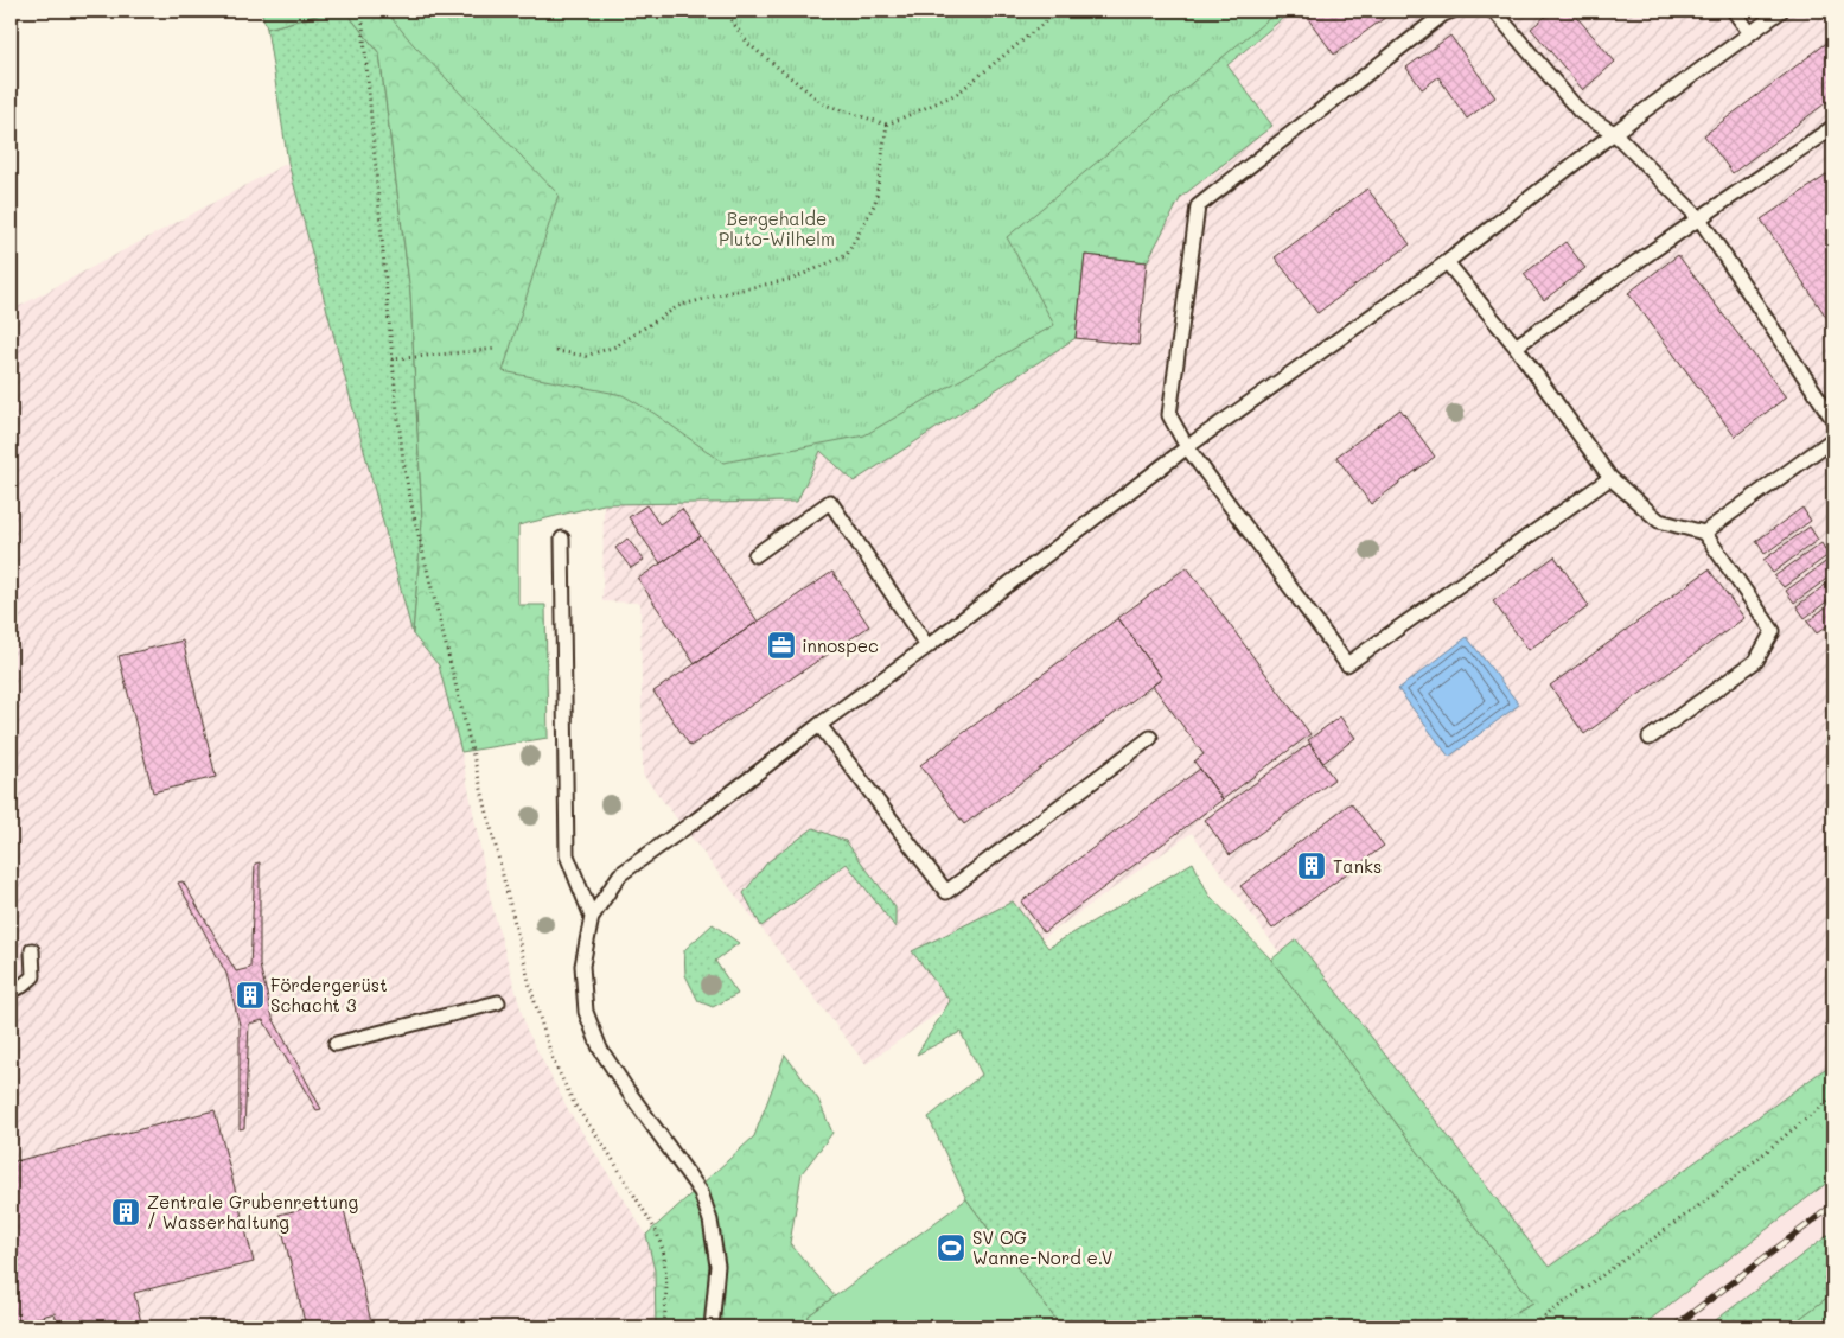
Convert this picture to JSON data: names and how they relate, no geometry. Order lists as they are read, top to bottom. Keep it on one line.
{"parks":["Bergehalde Pluto-Wilhelm"],"places":{"office":["innospec"],"building":["Tanks","Fördergerüst Schacht 3","Zentrale Grubenrettung / Wasserhaltung"],"sports":["SV OG Wanne-Nord e.V"]}}
